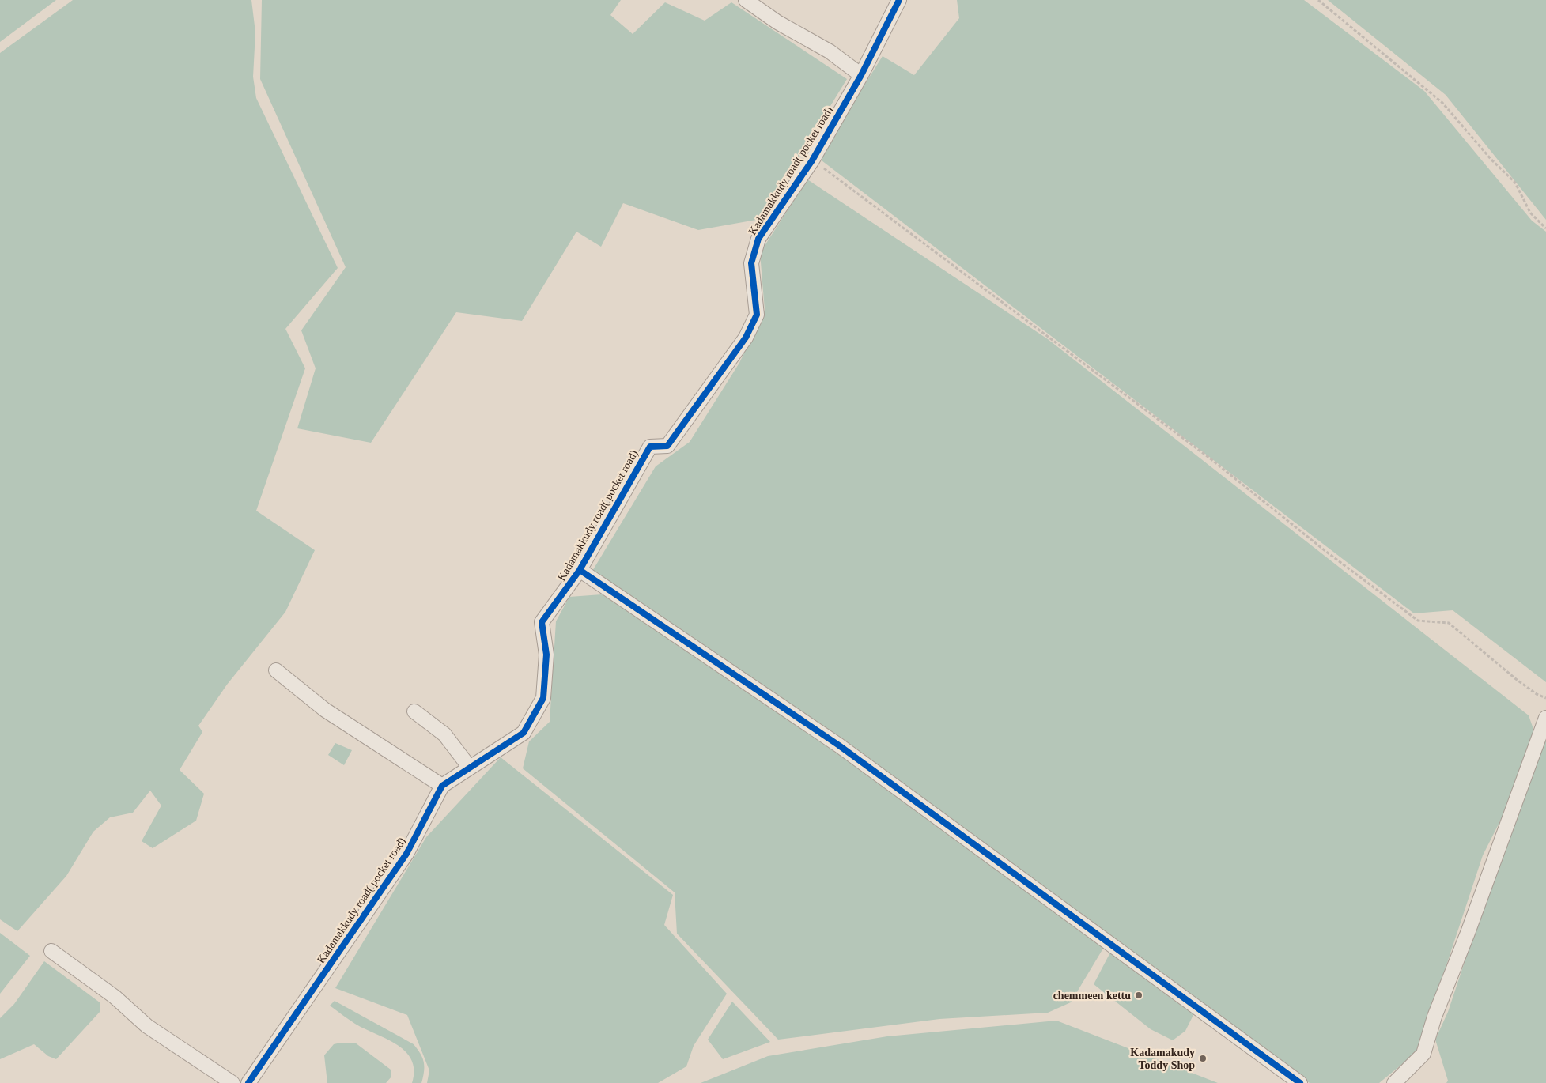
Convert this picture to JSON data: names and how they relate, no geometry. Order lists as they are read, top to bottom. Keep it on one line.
{"streets":{"street":["Kadamakkudy road( pocket road)"]},"places":["chemmeen kettu","Kadamakudy Toddy Shop"]}
